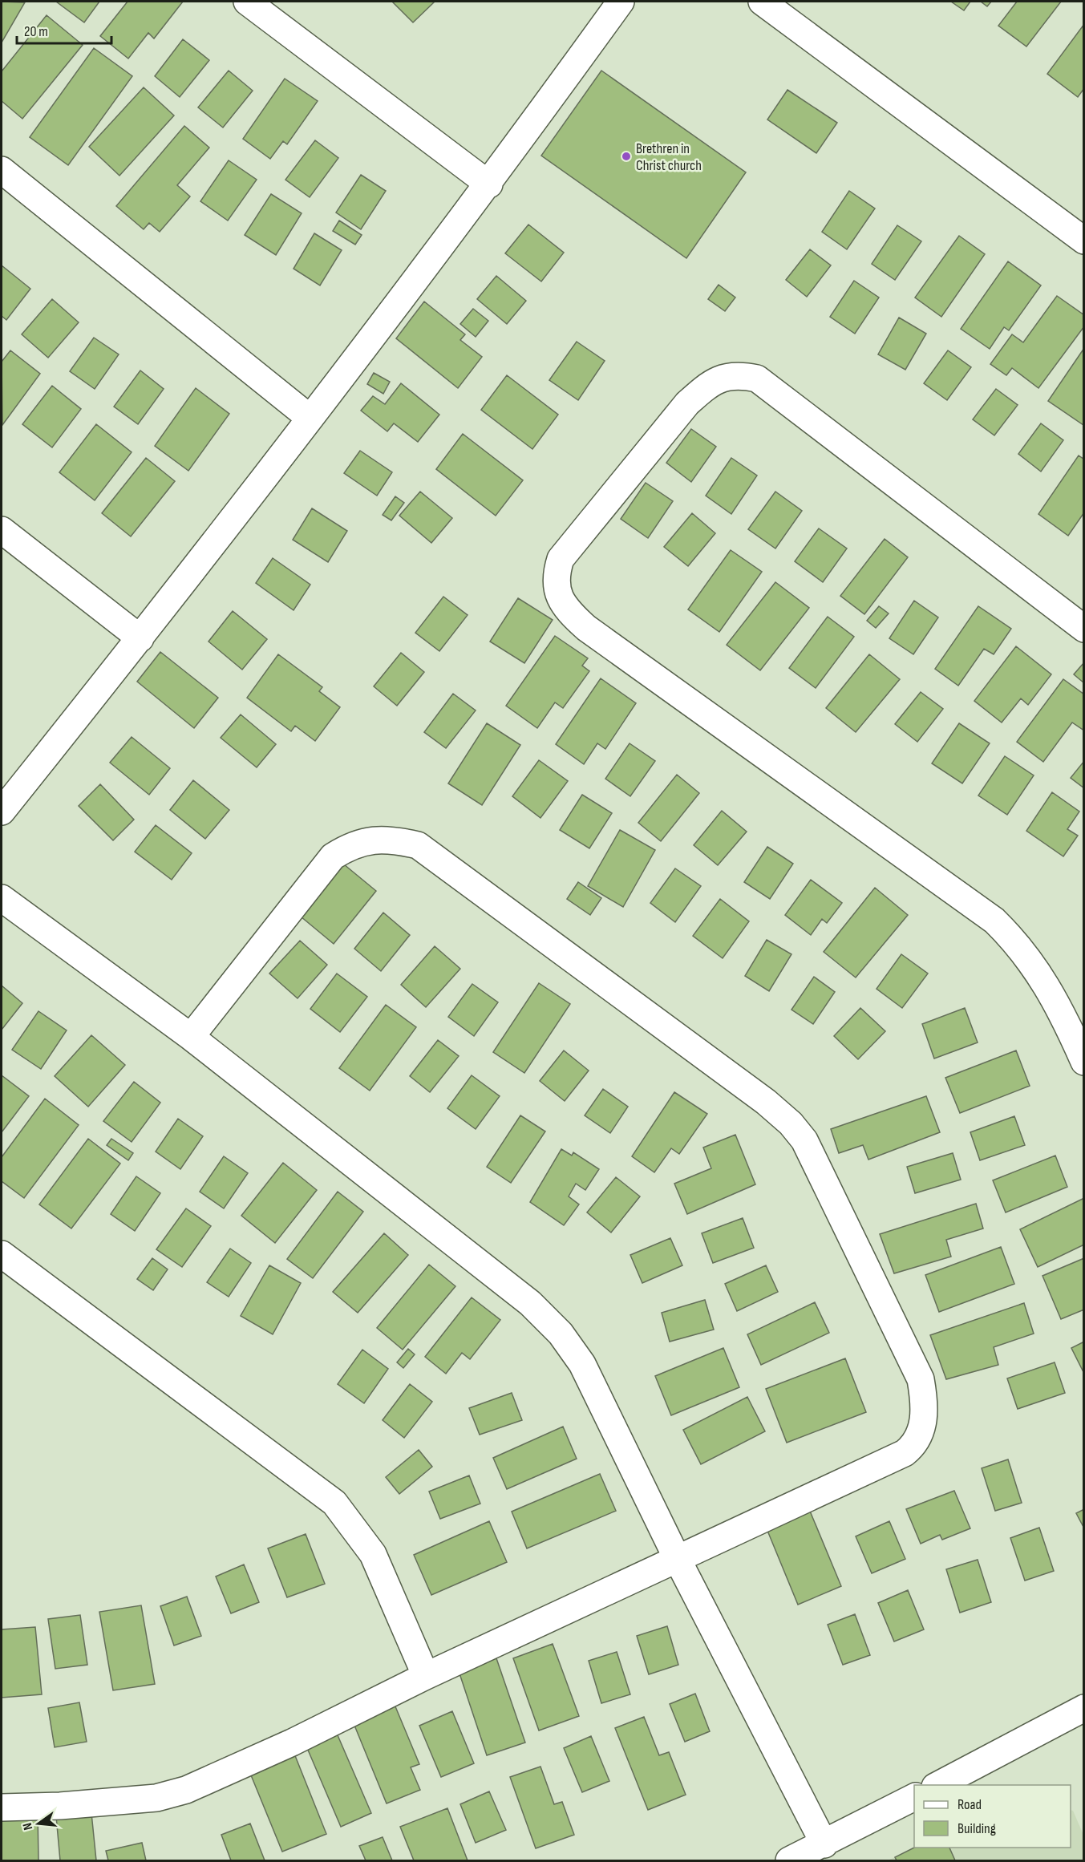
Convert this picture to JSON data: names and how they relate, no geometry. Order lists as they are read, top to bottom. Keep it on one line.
{"places":["Brethren in Christ church"],"legend":["Road","Building"],"scale_bar":"20 m","north":"left"}
